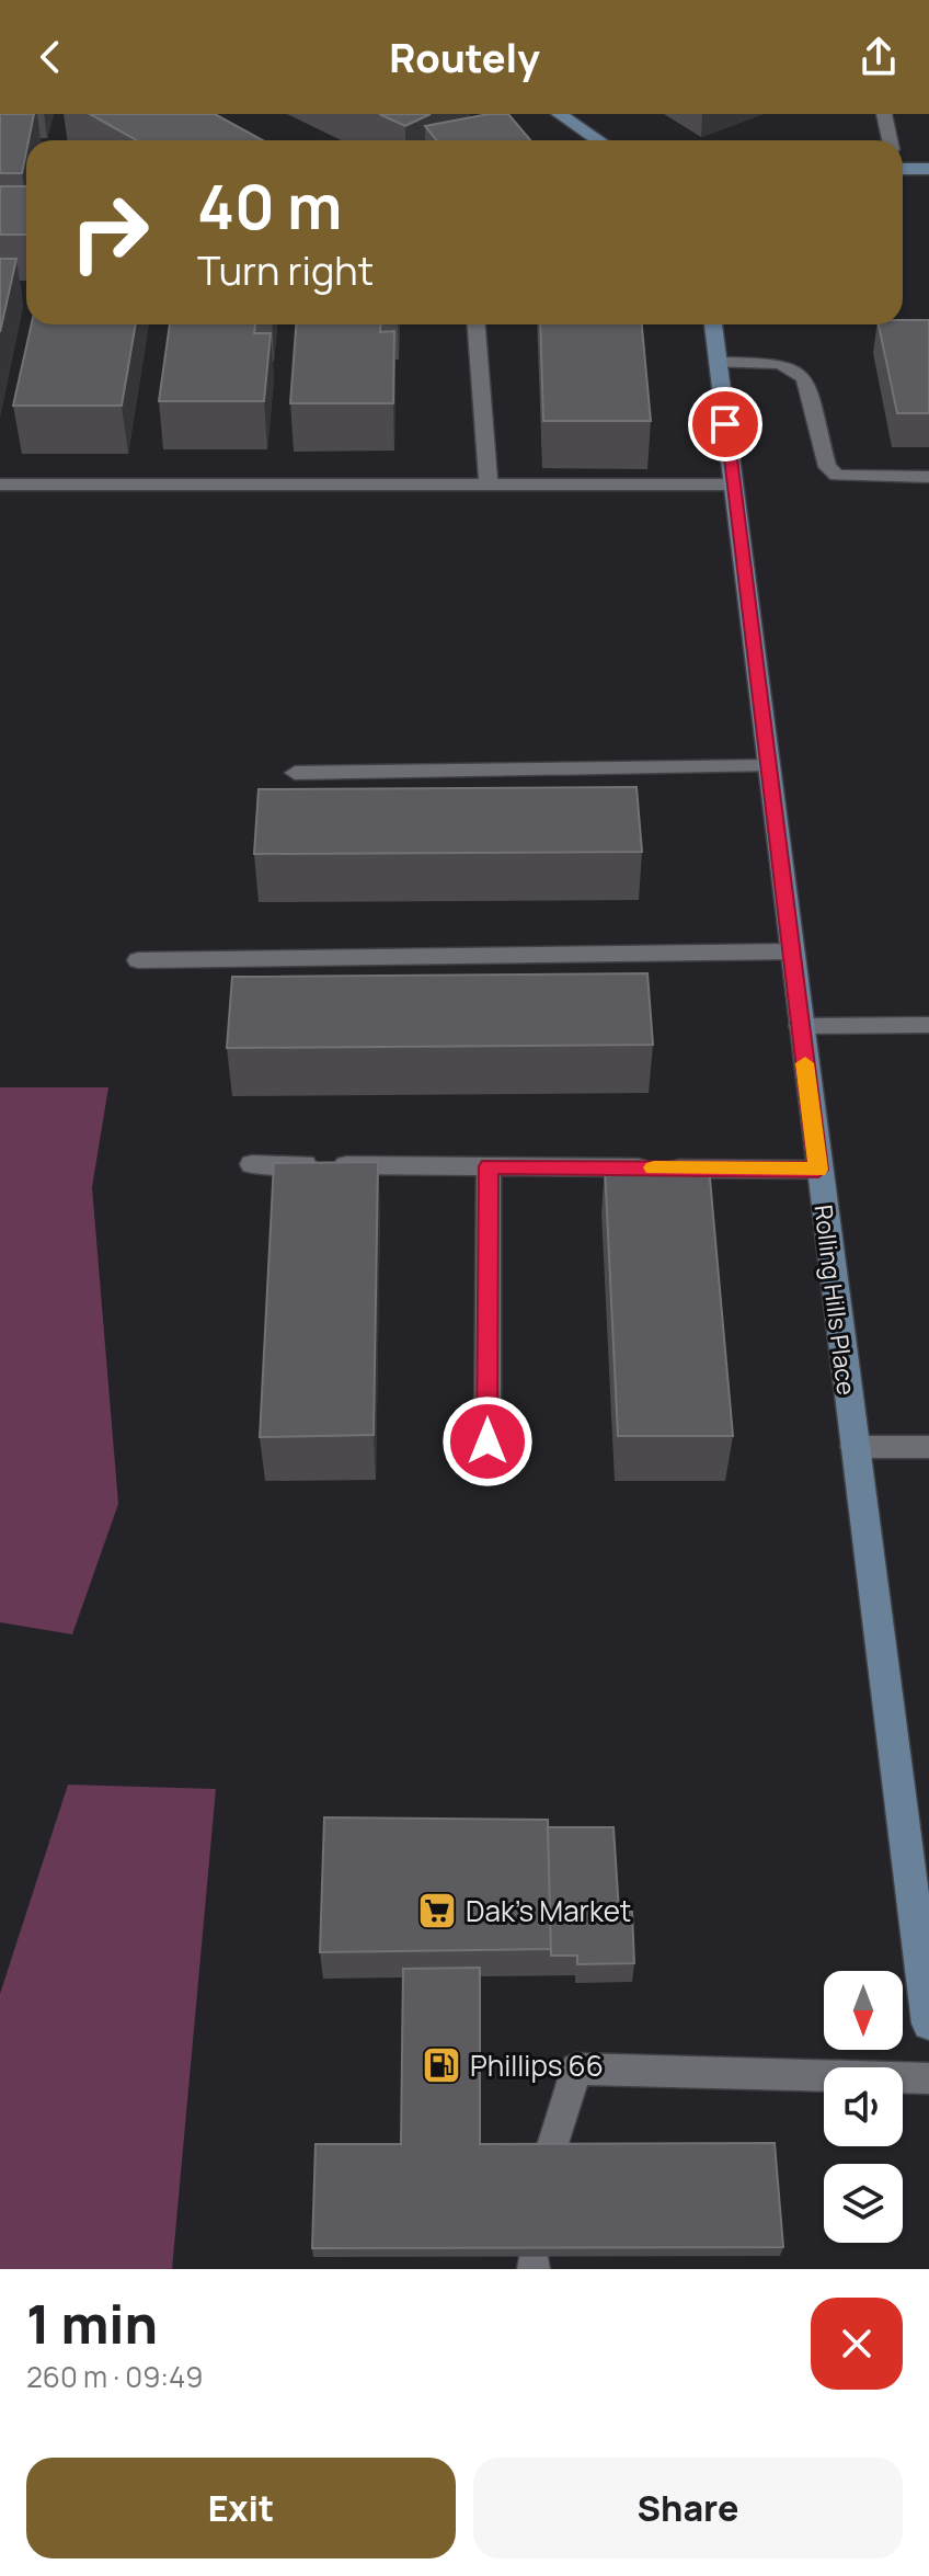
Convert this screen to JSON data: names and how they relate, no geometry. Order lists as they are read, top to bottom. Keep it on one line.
{"streets":{"street":["Rolling Hills Place"]},"places":{"supermarket":["Dak's Market"],"fuel station":["Phillips 66"]},"north":"bottom","page":{"header":"Routely","turn":["40 m","Turn right"],"heading":["1 min","260 m · 09:49"],"buttons":["Exit","Share"]}}
